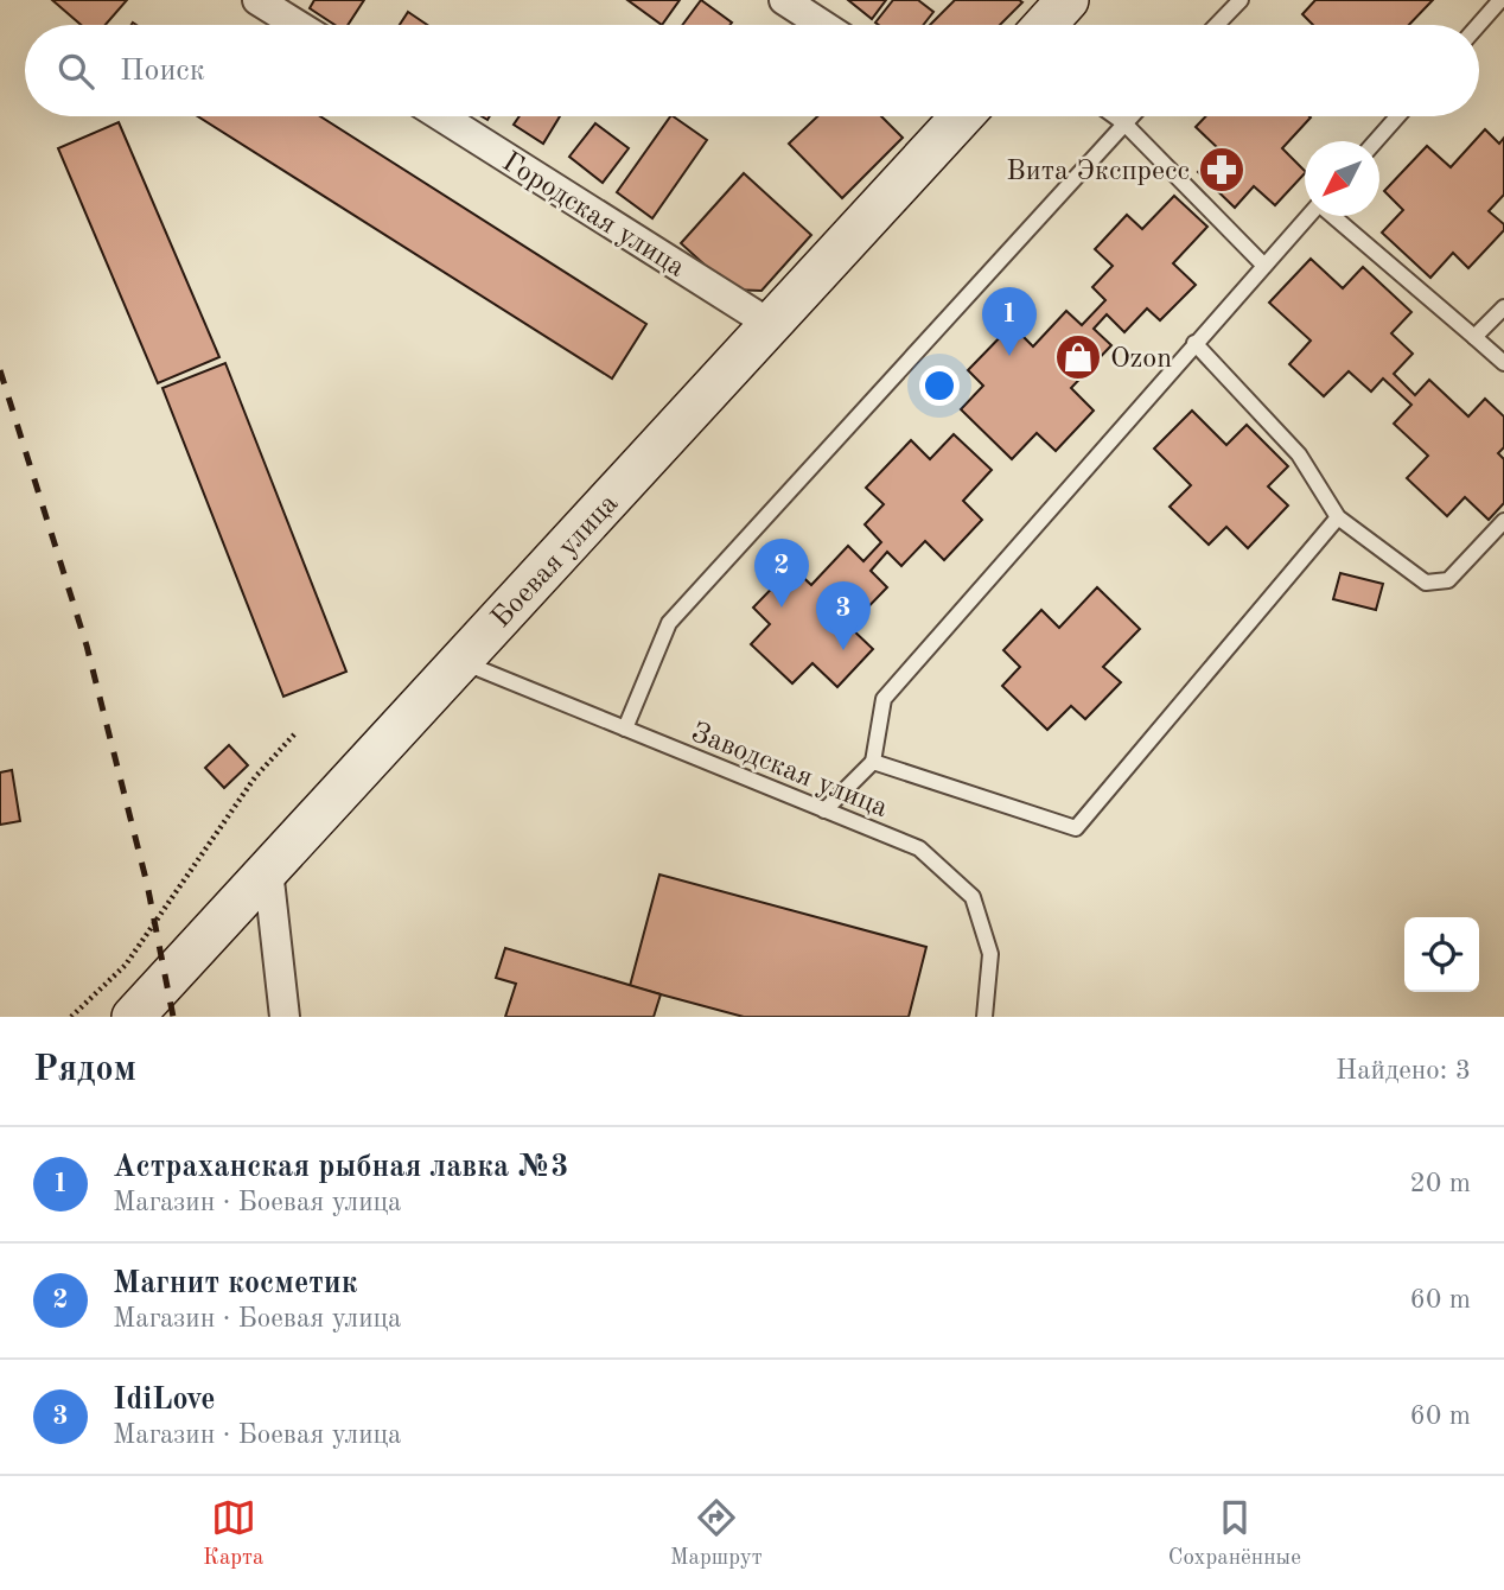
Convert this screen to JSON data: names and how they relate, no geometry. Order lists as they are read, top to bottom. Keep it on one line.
{"streets":{"main road":["Боевая улица"],"street":["Городская улица"],"lane":["Заводская улица"]},"crossings":[["Городская улица","Боевая улица"],["Боевая улица","Заводская улица"]],"places":{"pharmacy":["Вита Экспресс"],"shop":["Ozon"]},"north":"bottom left","page":{"search":"Поиск","pins":["1","2","3"],"heading":["Рядом","Найдено: 3"],"list":[{"mark":"1","name":"Астраханская рыбная лавка №3","note":"Магазин · Боевая улица","value":"20 m"},{"mark":"2","name":"Магнит косметик","note":"Магазин · Боевая улица","value":"60 m"},{"mark":"3","name":"IdiLove","note":"Магазин · Боевая улица","value":"60 m"}],"nav":["Карта","Маршрут","Сохранённые"]}}
